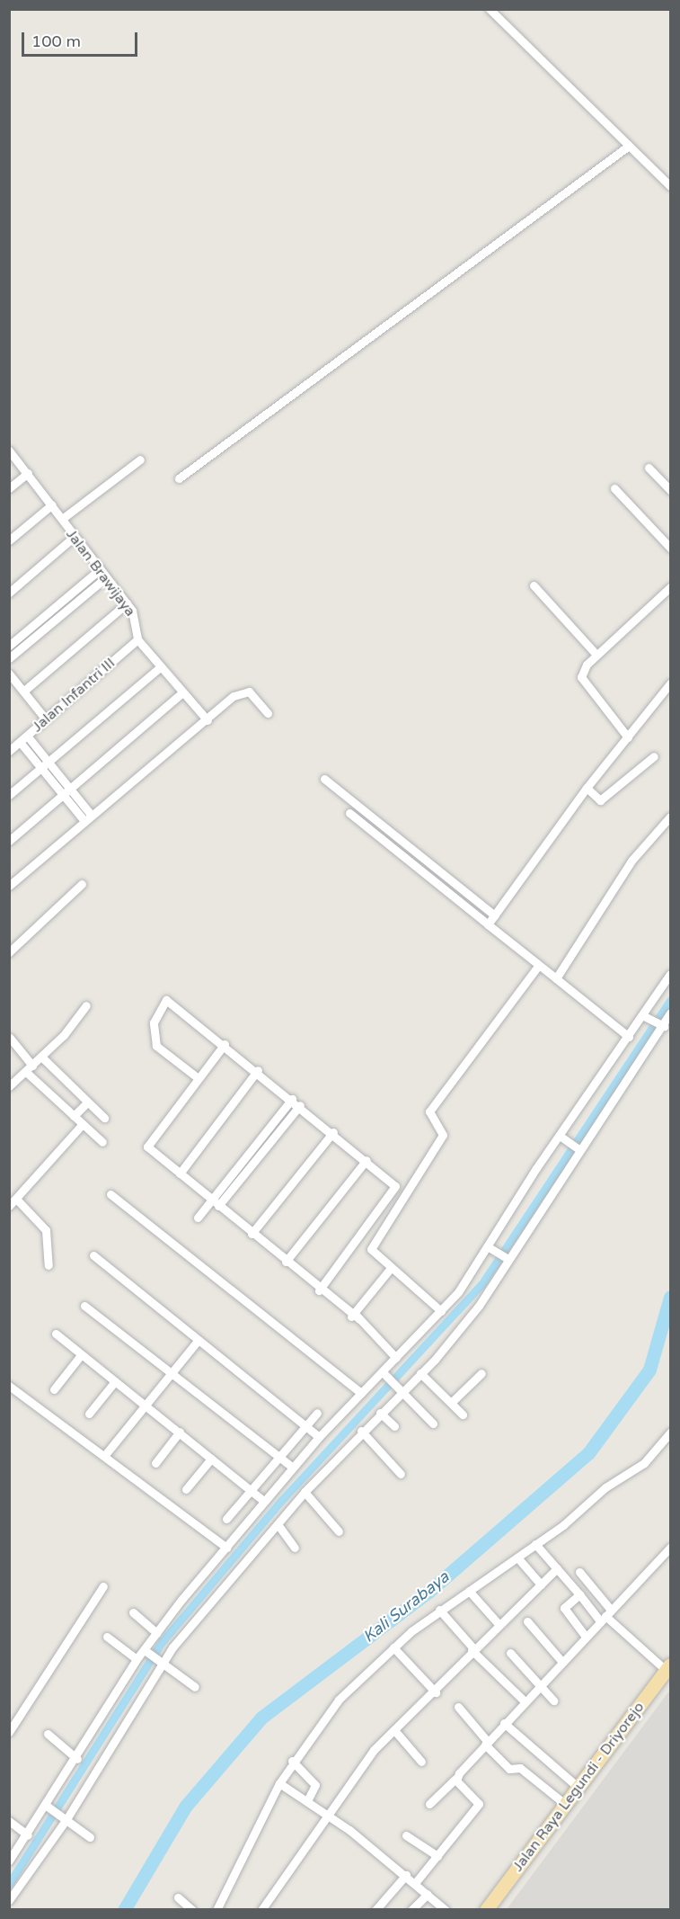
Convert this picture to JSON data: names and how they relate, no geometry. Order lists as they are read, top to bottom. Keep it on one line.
{"streets":{"main road":["Jalan Raya Legundi - Driyorejo"],"street":["Jalan Brawijaya","Jalan Infantri III"]},"crossings":[["Jalan Brawijaya","Jalan Infantri III"]],"water":["Kali Surabaya"],"scale_bar":"100 m"}
